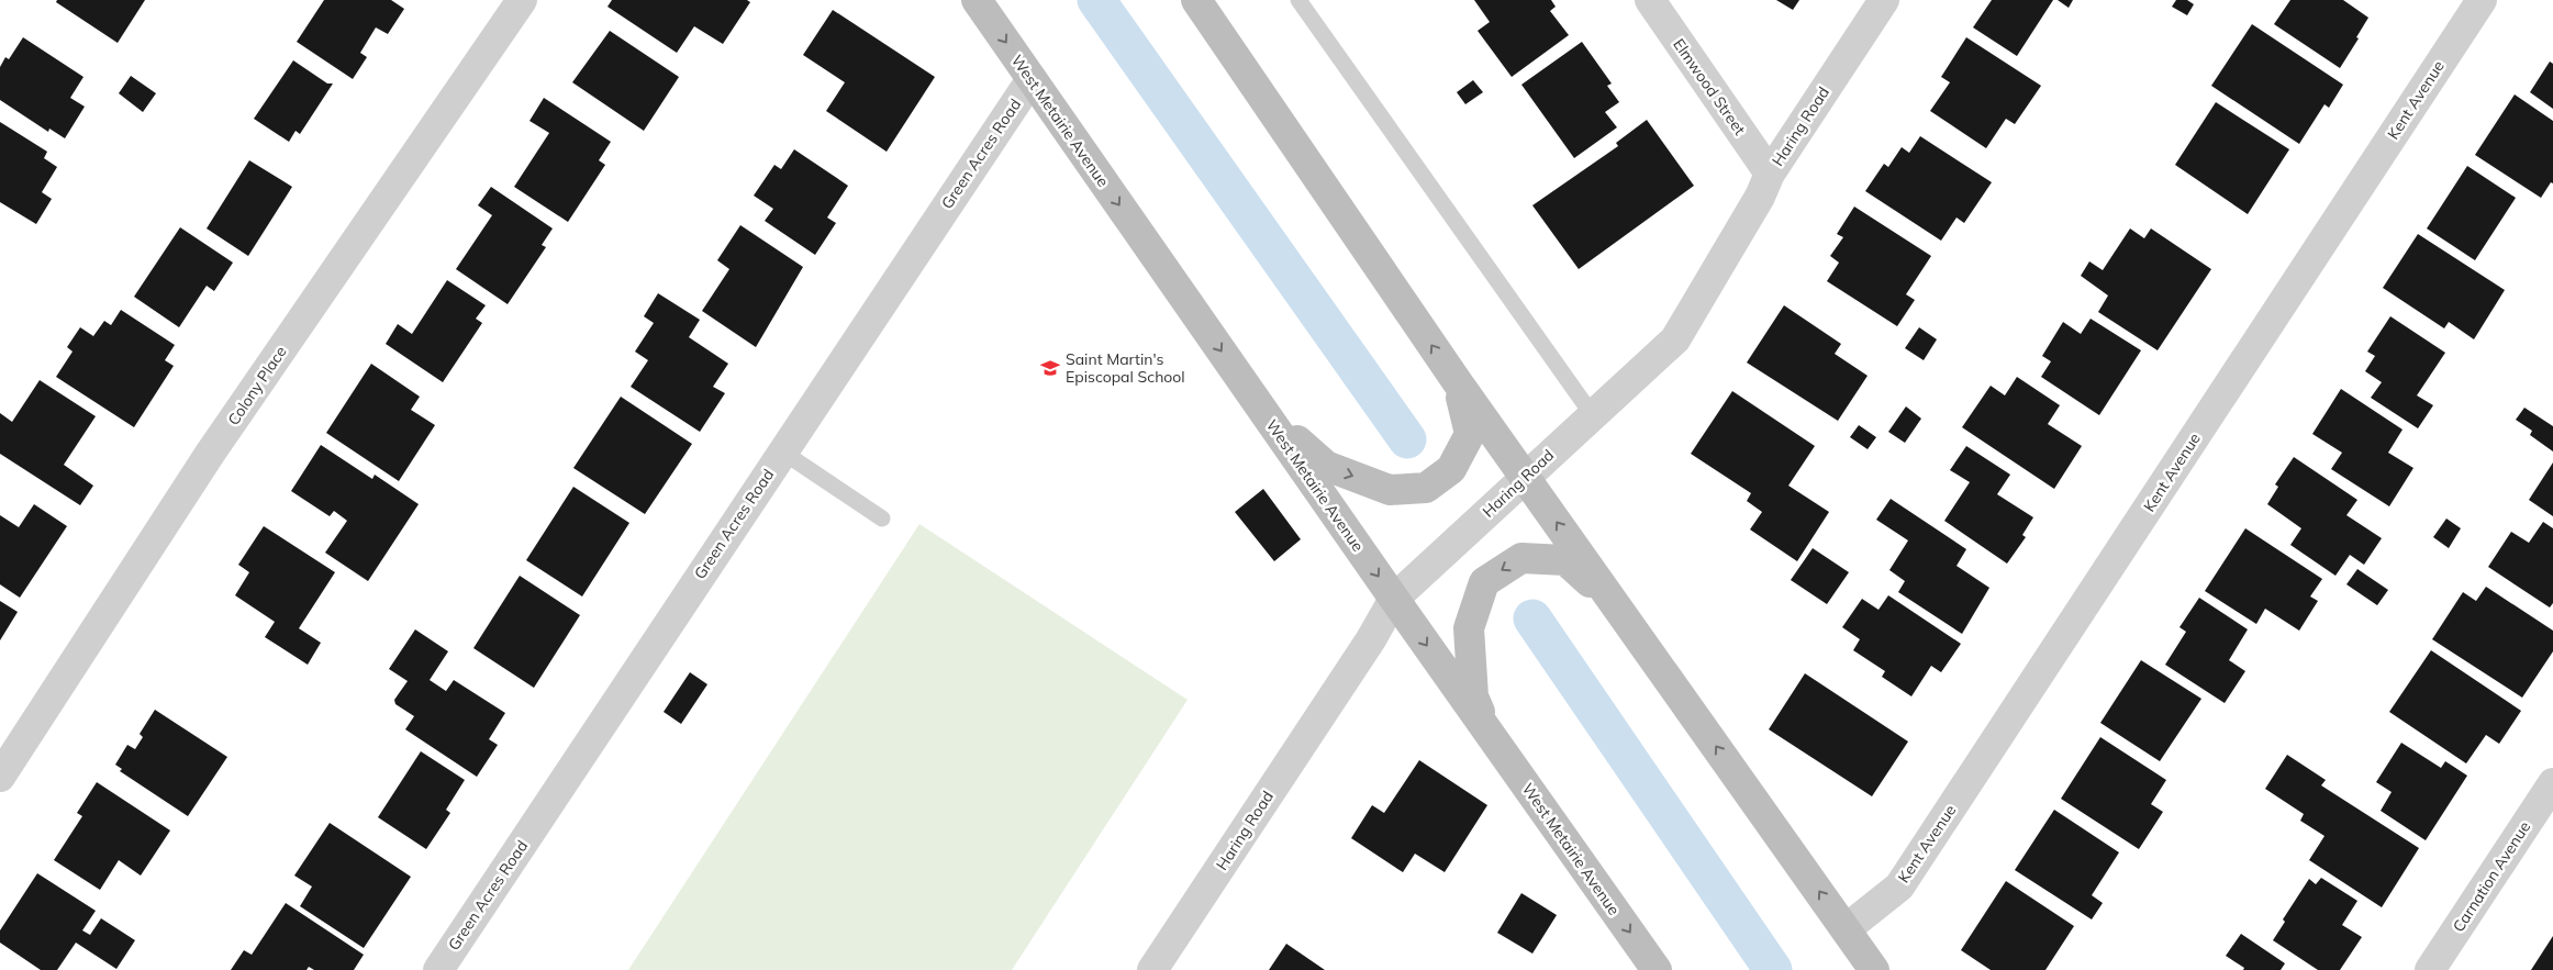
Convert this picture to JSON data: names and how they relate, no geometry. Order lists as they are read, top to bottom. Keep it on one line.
{"streets":{"main road":["West Metairie Avenue"],"street":["Elmwood Street","Kent Avenue","Haring Road","Green Acres Road","Colony Place","Carnation Avenue"]},"crossings":[["Elmwood Street","Haring Road"],["West Metairie Avenue","Haring Road"],["West Metairie Avenue","Green Acres Road"]],"places":{"school or university":["Saint Martin's Episcopal School"]}}
